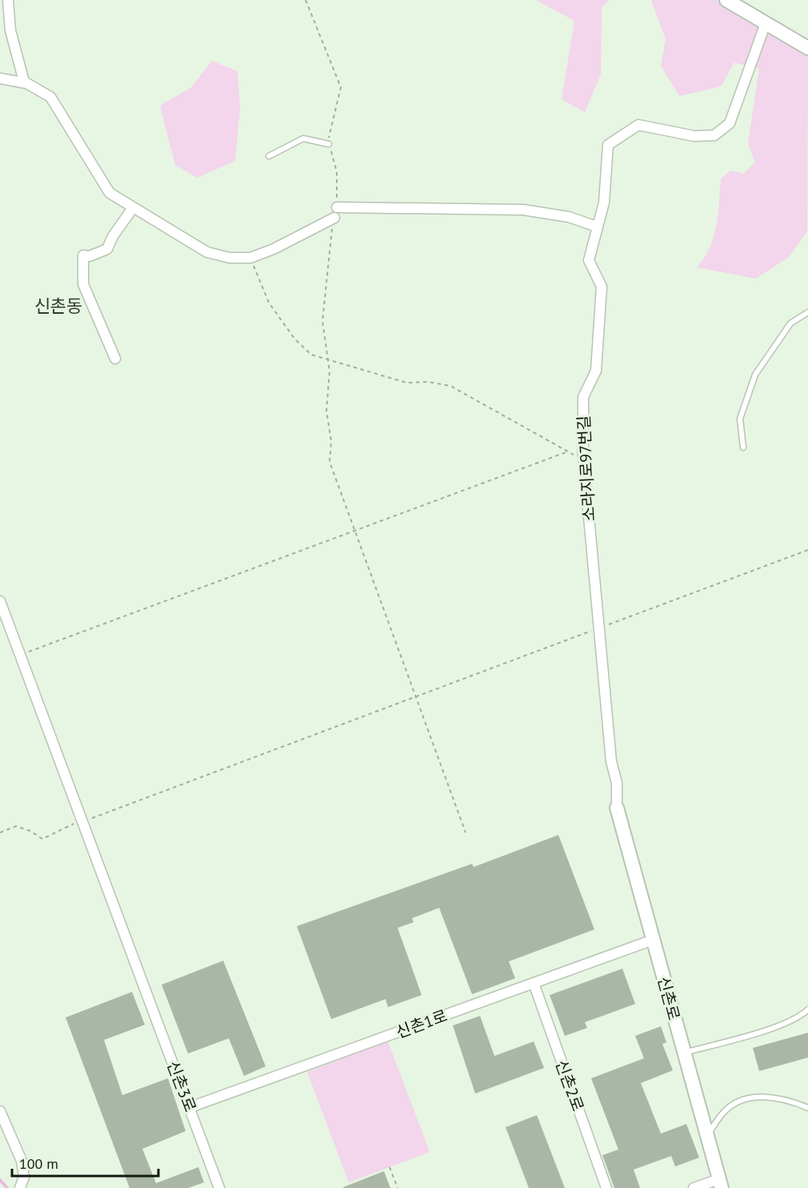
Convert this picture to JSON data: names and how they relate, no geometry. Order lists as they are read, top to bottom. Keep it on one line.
{"streets":{"street":["소라지로97번길","신촌로","신촌1로","신촌2로","신촌3로"]},"crossings":[["소라지로97번길","신촌로"],["신촌로","신촌1로"],["신촌1로","신촌2로"],["신촌1로","신촌3로"]],"districts":["신촌동"],"scale_bar":"100 m"}
